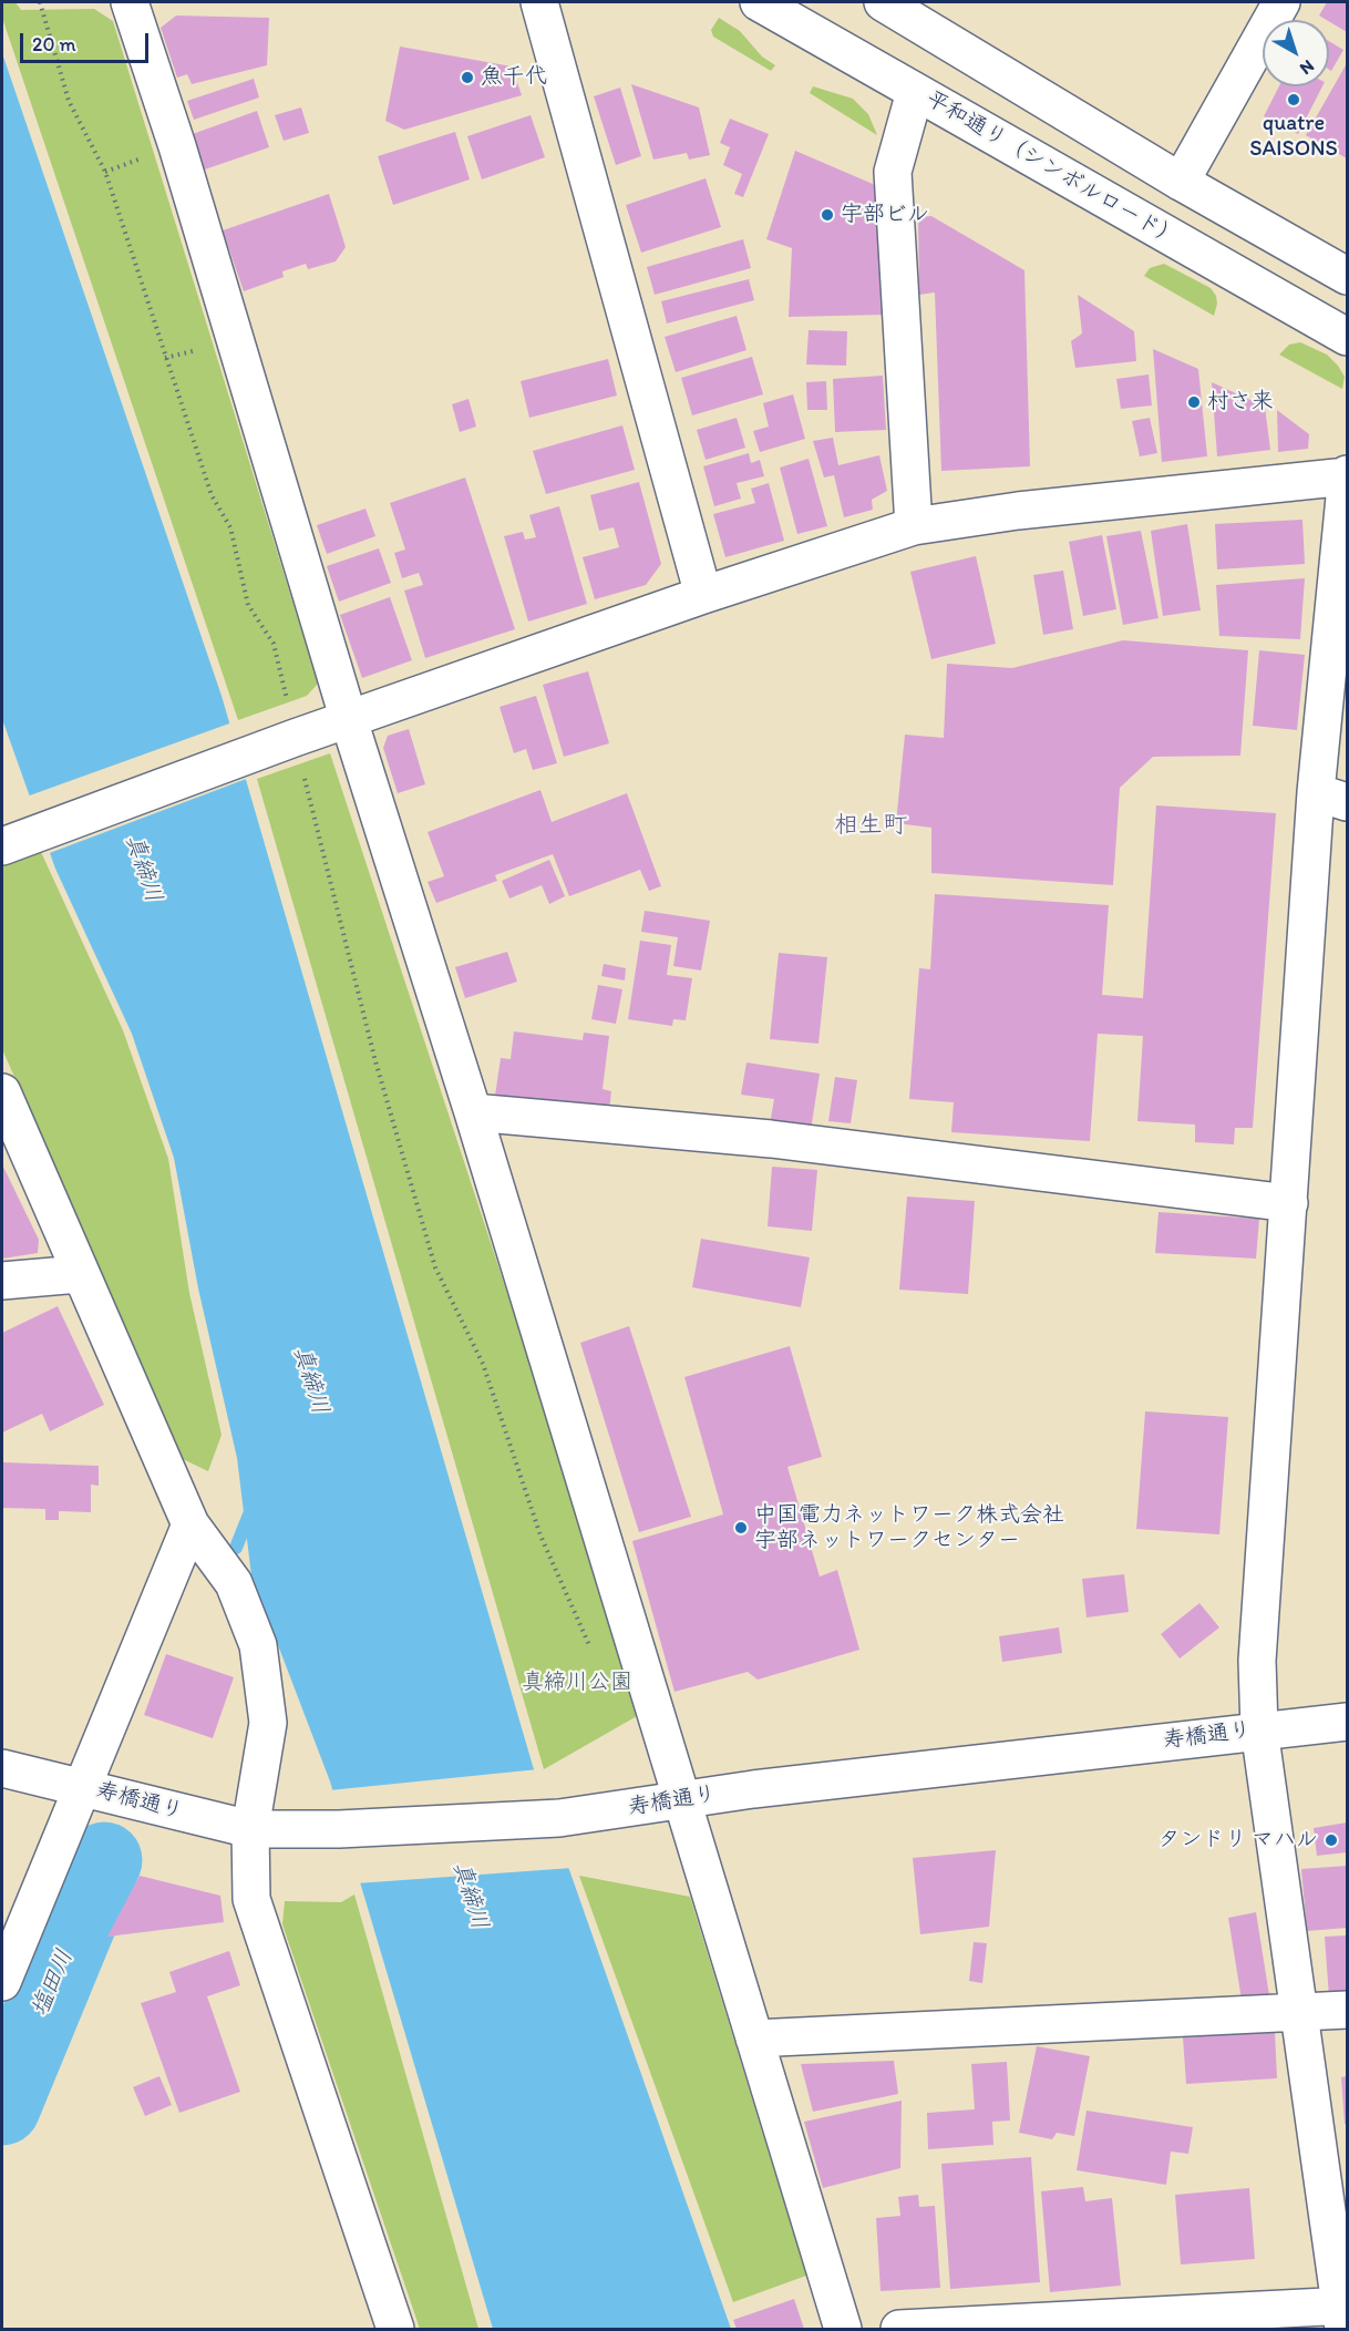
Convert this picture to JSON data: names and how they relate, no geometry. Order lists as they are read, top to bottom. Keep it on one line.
{"streets":{"street":["平和通り（シンボルロード）","寿橋通り"]},"districts":["相生町"],"water":["真締川","塩田川"],"parks":["真締川公園"],"places":["魚千代","quatre SAISONS","宇部ビル","村さ来","中国電力ネットワーク株式会社 宇部ネットワークセンター","タンドリ マハル"],"scale_bar":"20 m","north":"bottom right"}
